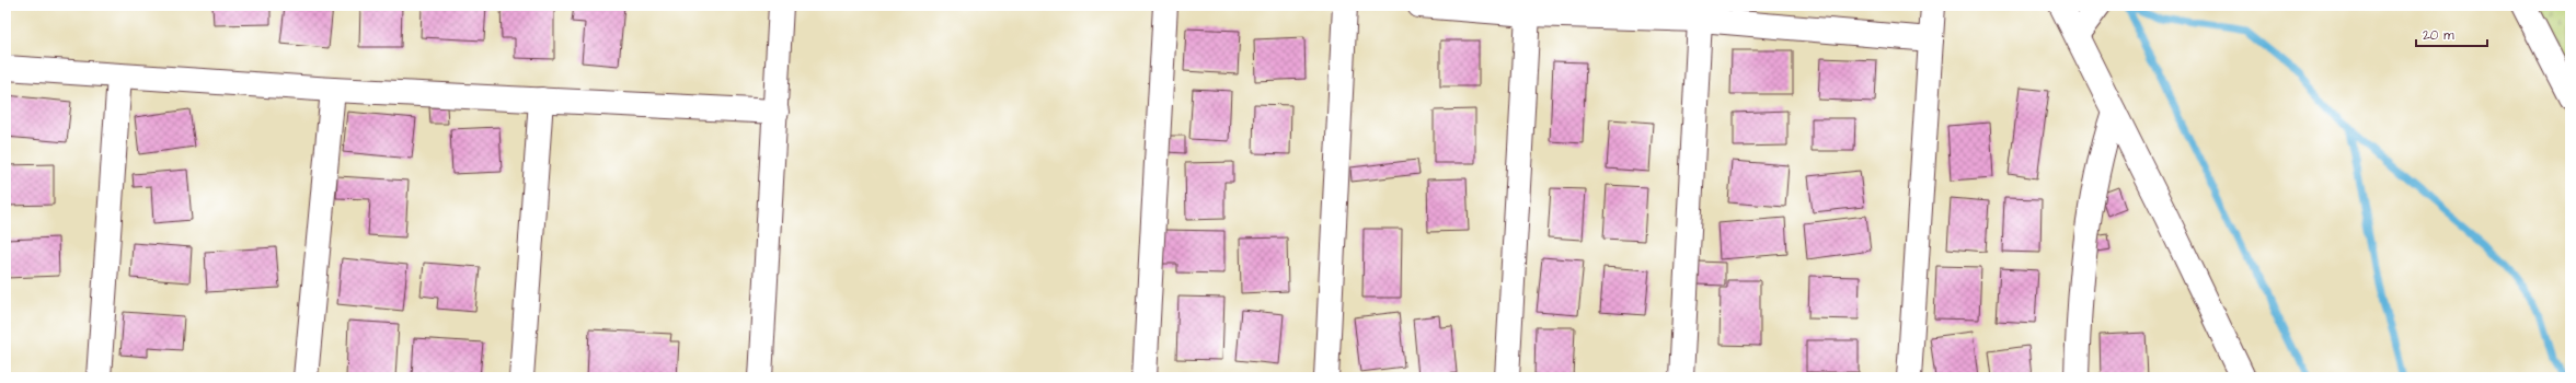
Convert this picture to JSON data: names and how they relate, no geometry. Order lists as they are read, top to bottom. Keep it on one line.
{"scale_bar":"20 m"}
